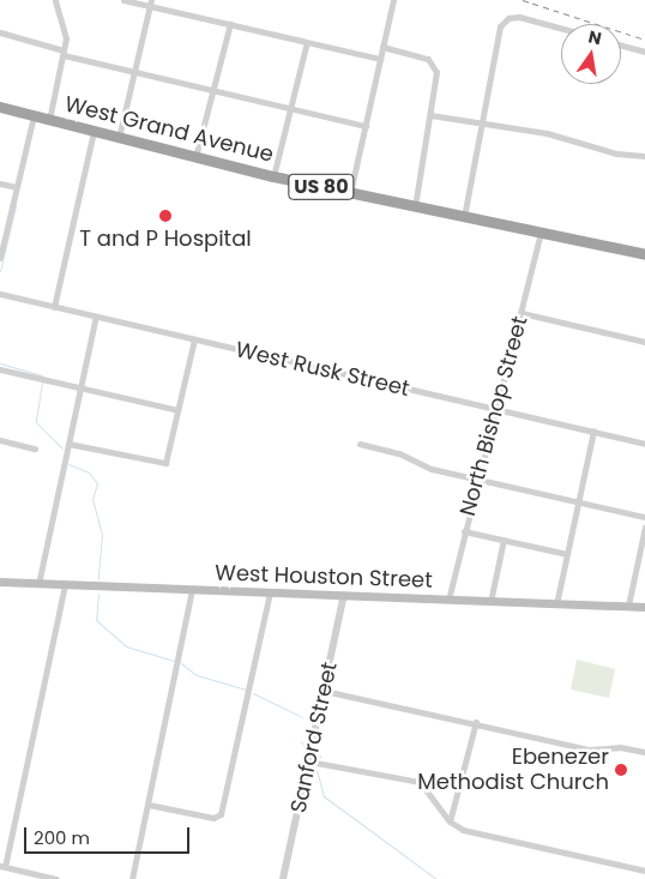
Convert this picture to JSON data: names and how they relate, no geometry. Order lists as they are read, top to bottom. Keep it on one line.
{"streets":{"highway":["West Grand Avenue","US 80"],"main road":["West Houston Street"],"street":["West Rusk Street","North Bishop Street","Sanford Street"]},"crossings":[["West Grand Avenue","North Bishop Street"],["West Rusk Street","North Bishop Street"],["North Bishop Street","West Houston Street"],["West Houston Street","Sanford Street"]],"places":["T and P Hospital","Ebenezer Methodist Church"],"scale_bar":"200 m","north":"top"}
